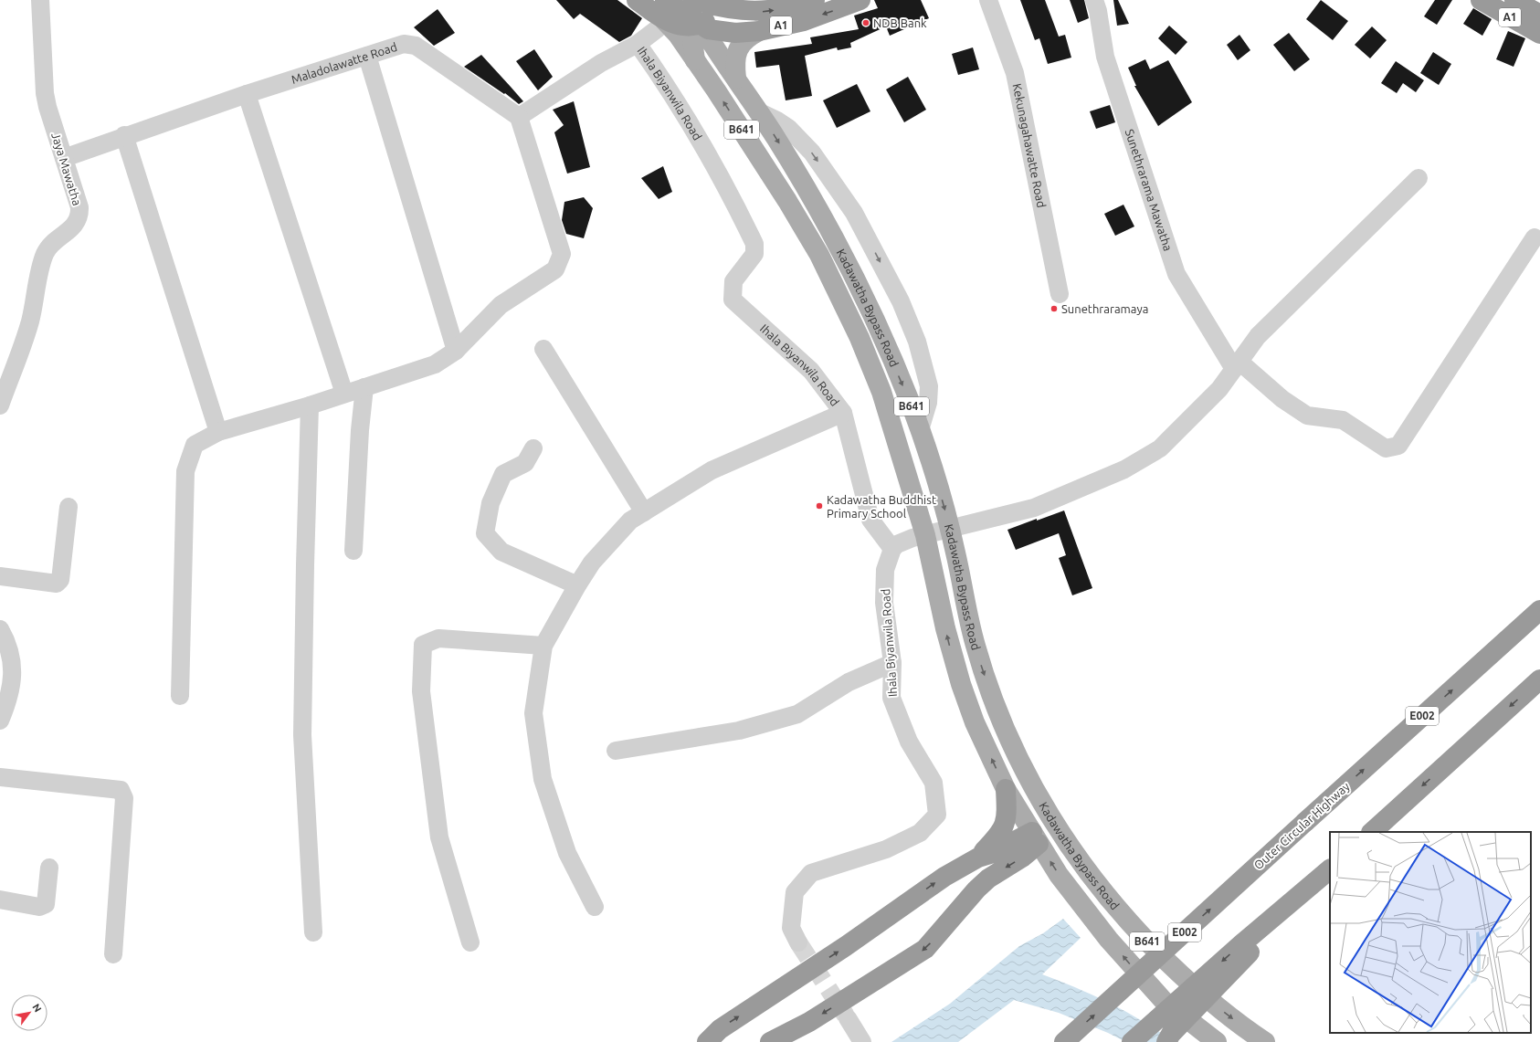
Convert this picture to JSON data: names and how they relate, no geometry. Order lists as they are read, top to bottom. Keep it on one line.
{"streets":{"highway":["A1","E002","Outer Circular Highway"],"main road":["B641","Kadawatha Bypass Road"],"street":["Maladolawatte Road","Ihala Biyanwila Road","Kekunagahawatte Road","Jaya Mawatha","Sunethrarama Mawatha"]},"crossings":[["A1","Ihala Biyanwila Road"],["A1","Kadawatha Bypass Road"],["Maladolawatte Road","Jaya Mawatha"],["Ihala Biyanwila Road","Kadawatha Bypass Road"]],"places":["NDB Bank","Sunethraramaya","Kadawatha Buddhist Primary School"],"north":"top right"}
